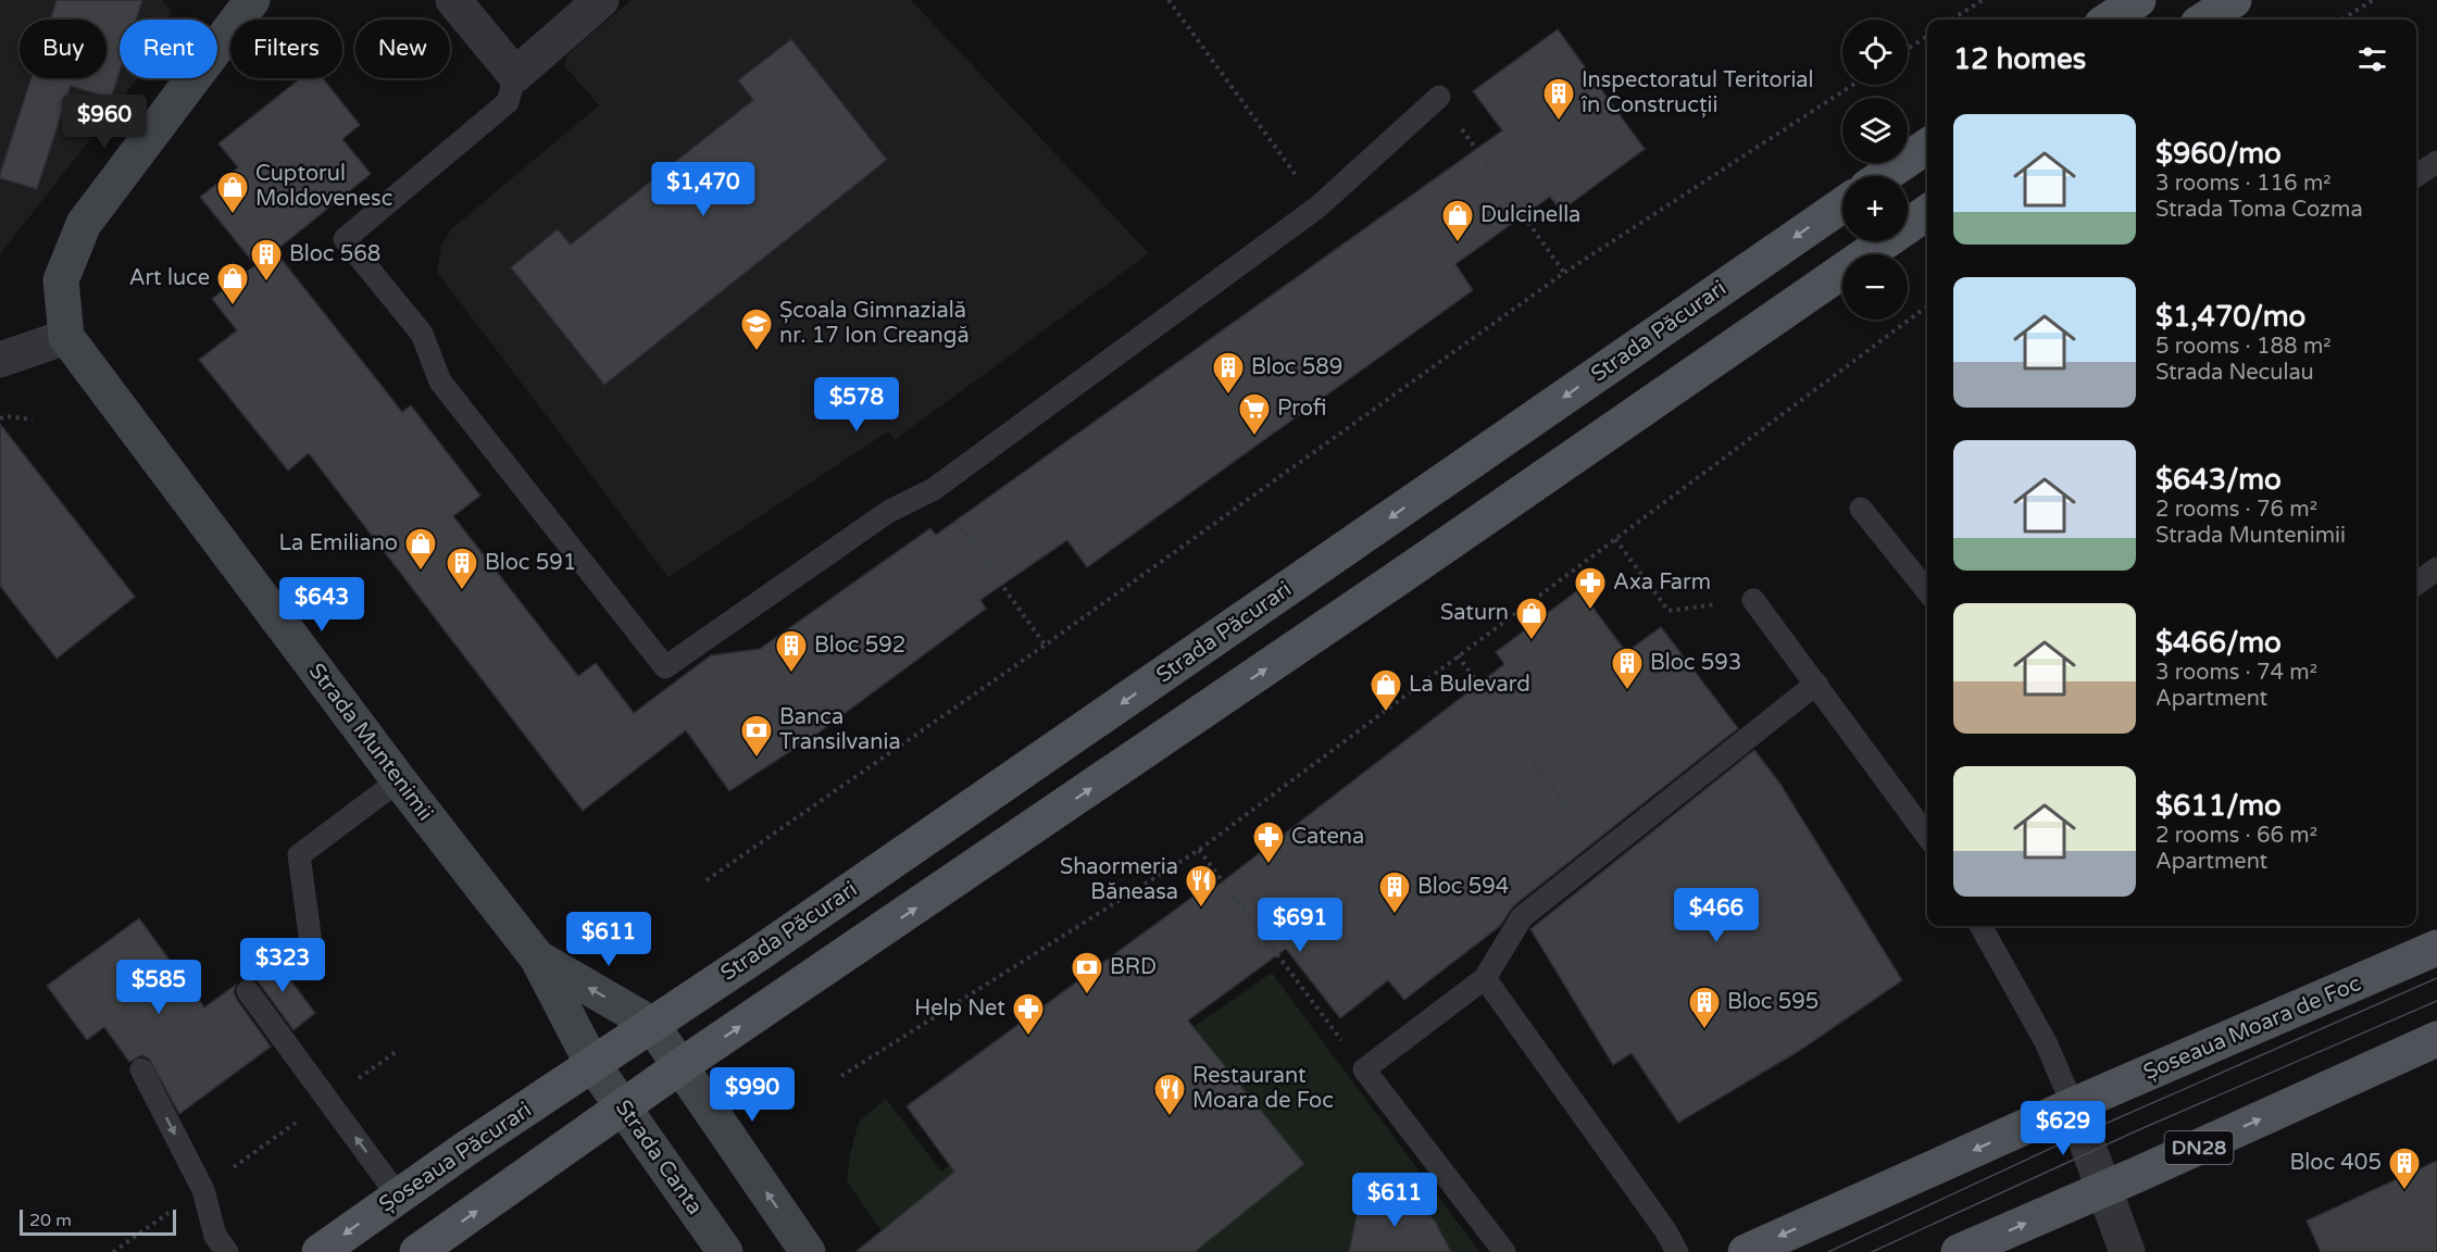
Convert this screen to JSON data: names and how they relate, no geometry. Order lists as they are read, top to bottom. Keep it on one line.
{"streets":{"main road":["Strada Păcurari","Șoseaua Moara de Foc","DN28","Șoseaua Păcurari"],"street":["Strada Muntenimii","Strada Canta"]},"crossings":[["Strada Păcurari","Strada Muntenimii"],["Strada Păcurari","Șoseaua Păcurari"],["Strada Păcurari","Strada Canta"],["Strada Muntenimii","Șoseaua Păcurari"],["Strada Muntenimii","Strada Canta"],["Șoseaua Păcurari","Strada Canta"]],"places":{"building":["Inspectoratul Teritorial în Construcții","Bloc 568","Bloc 589","Bloc 591","Bloc 592","Bloc 593","Bloc 594","Bloc 595","Bloc 405"],"shop":["Cuptorul Moldovenesc","Dulcinella","Art luce","La Emiliano","Saturn","La Bulevard"],"school or university":["Școala Gimnazială nr. 17 Ion Creangă"],"supermarket":["Profi"],"pharmacy":["Axa Farm","Catena","Help Net"],"bank":["Banca Transilvania","BRD"],"restaurant":["Shaormeria Băneasa","Restaurant Moara de Foc"]},"scale_bar":"20 m","page":{"map_buttons":["+","−"],"chip":["Buy","Rent","Filters","New"],"heading":"12 homes","price":["$960","$1,470","$578","$643","$466","$691","$611","$323","$585","$990","$629","$611"],"list":[{"name":"$960/mo","note":"3 rooms · 116 m² · Strada Toma Cozma"},{"name":"$1,470/mo","note":"5 rooms · 188 m² · Strada Neculau"},{"name":"$643/mo","note":"2 rooms · 76 m² · Strada Muntenimii"},{"name":"$466/mo","note":"3 rooms · 74 m² · Apartment"},{"name":"$611/mo","note":"2 rooms · 66 m² · Apartment"}],"scale":"20 m"}}
